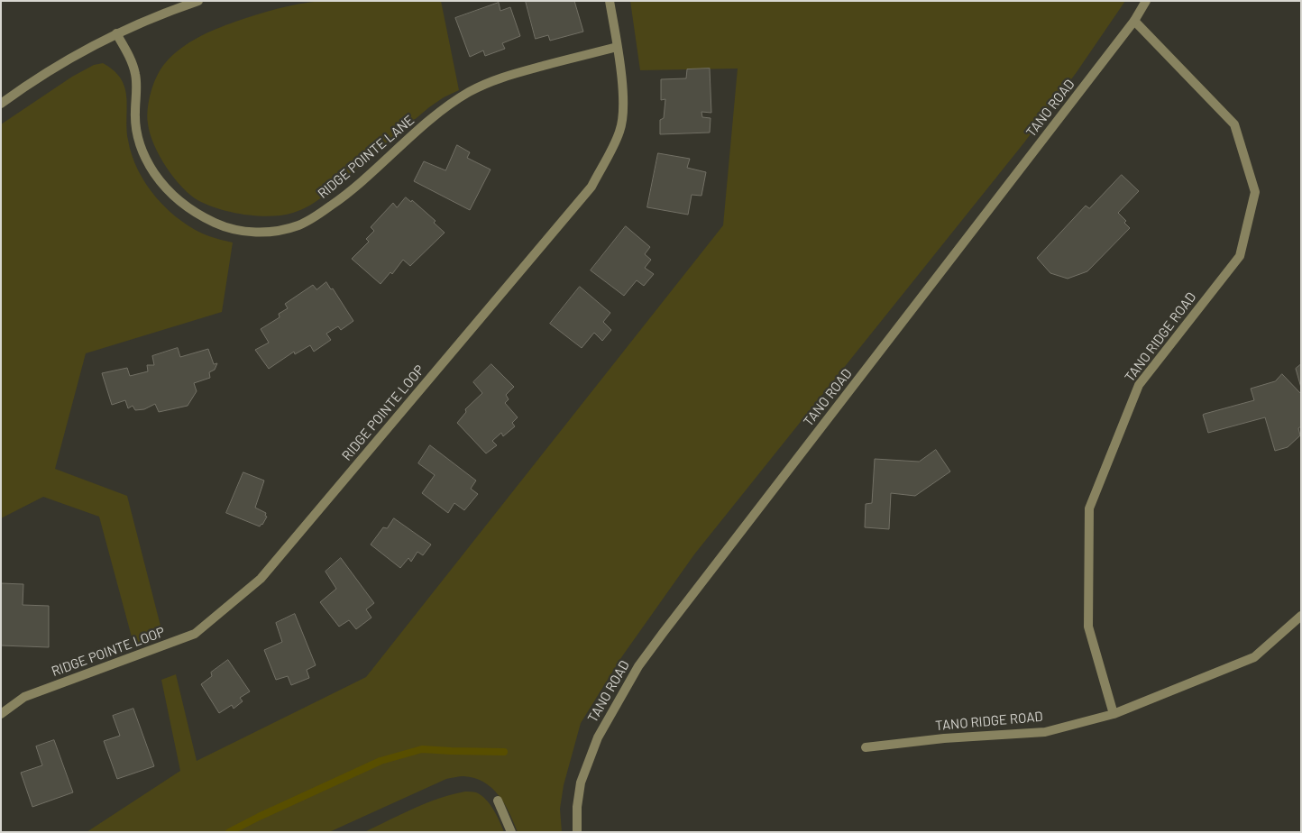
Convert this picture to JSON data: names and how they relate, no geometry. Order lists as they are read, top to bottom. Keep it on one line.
{"streets":{"street":["TANO ROAD","RIDGE POINTE LANE","TANO RIDGE ROAD","RIDGE POINTE LOOP"]},"crossings":[["TANO ROAD","TANO RIDGE ROAD"],["RIDGE POINTE LANE","RIDGE POINTE LOOP"]]}
